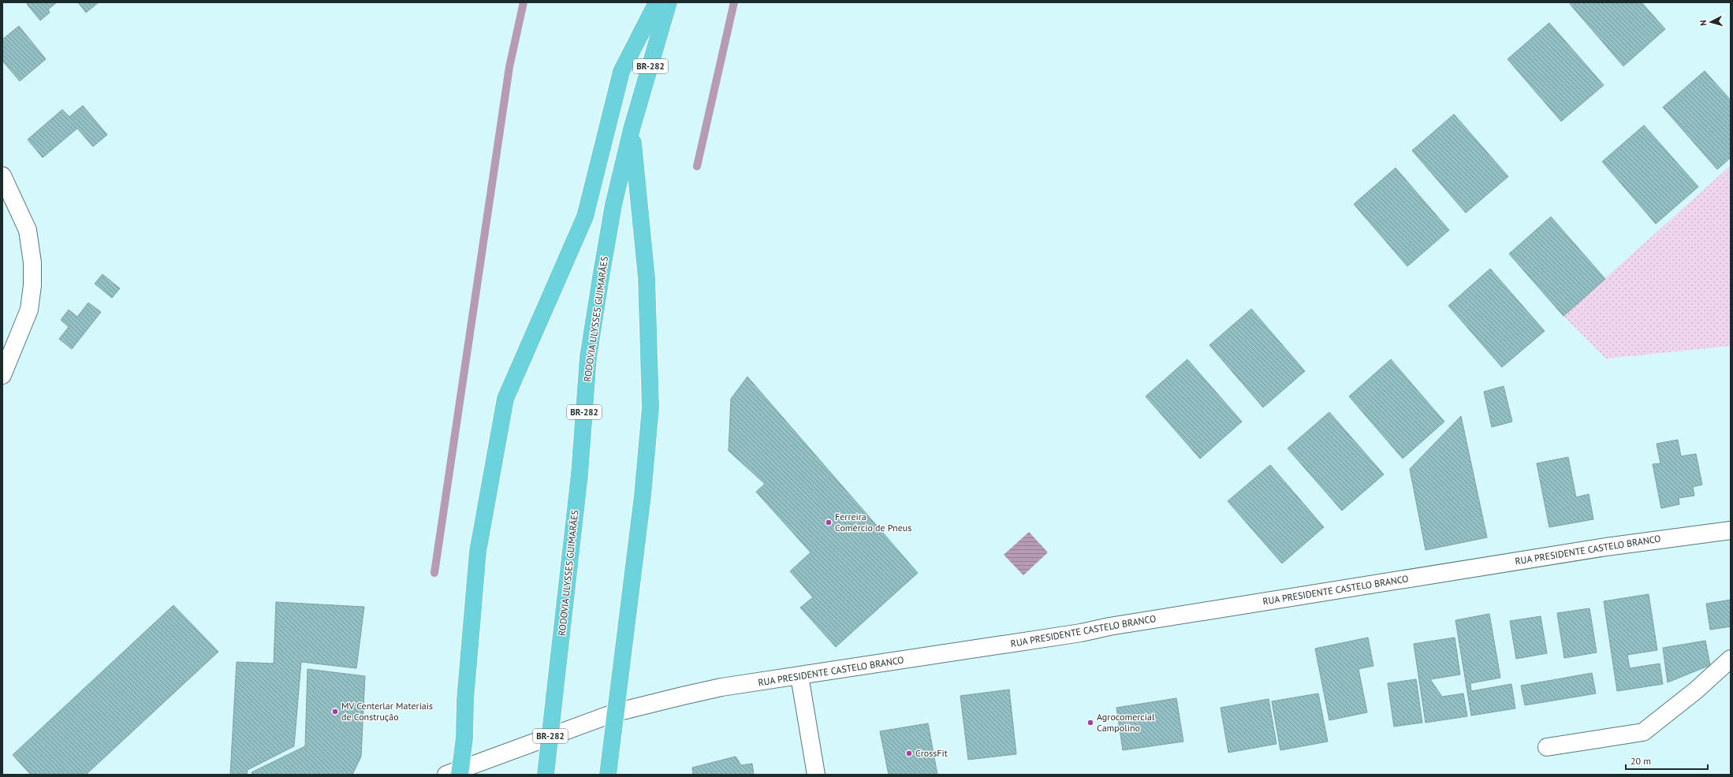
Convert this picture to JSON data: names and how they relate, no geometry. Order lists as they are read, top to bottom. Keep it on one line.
{"streets":{"highway":["BR-282","RODOVIA ULYSSES GUIMARÃES"],"street":["RUA PRESIDENTE CASTELO BRANCO"]},"places":["Ferreira Comércio de Pneus","MV Centerlar Materiais de Construção","Agrocomercial Campolino","CrossFit"],"scale_bar":"20 m","north":"left"}
